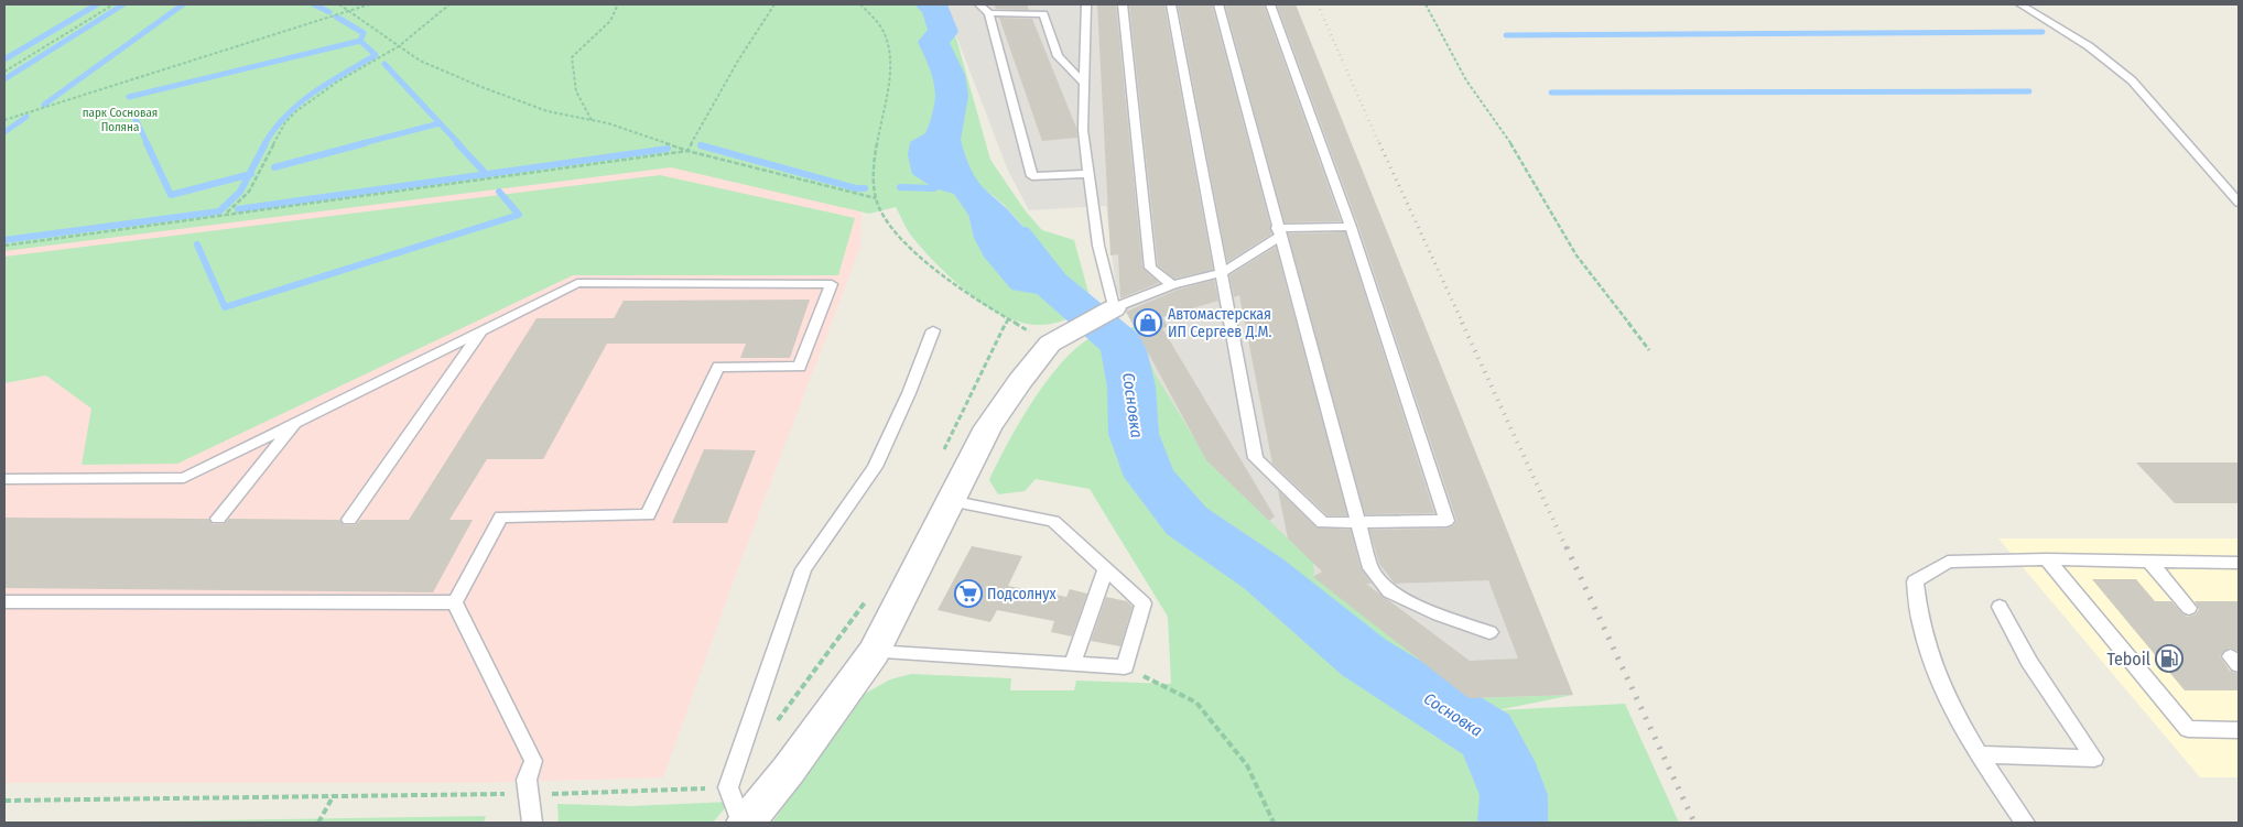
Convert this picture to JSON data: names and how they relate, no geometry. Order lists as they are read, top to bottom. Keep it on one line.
{"water":["Сосновка"],"parks":["парк Сосновая Поляна"],"places":{"shop":["Автомастерская ИП Сергеев Д.М."],"supermarket":["Подсолнух"],"fuel station":["Teboil"]}}
